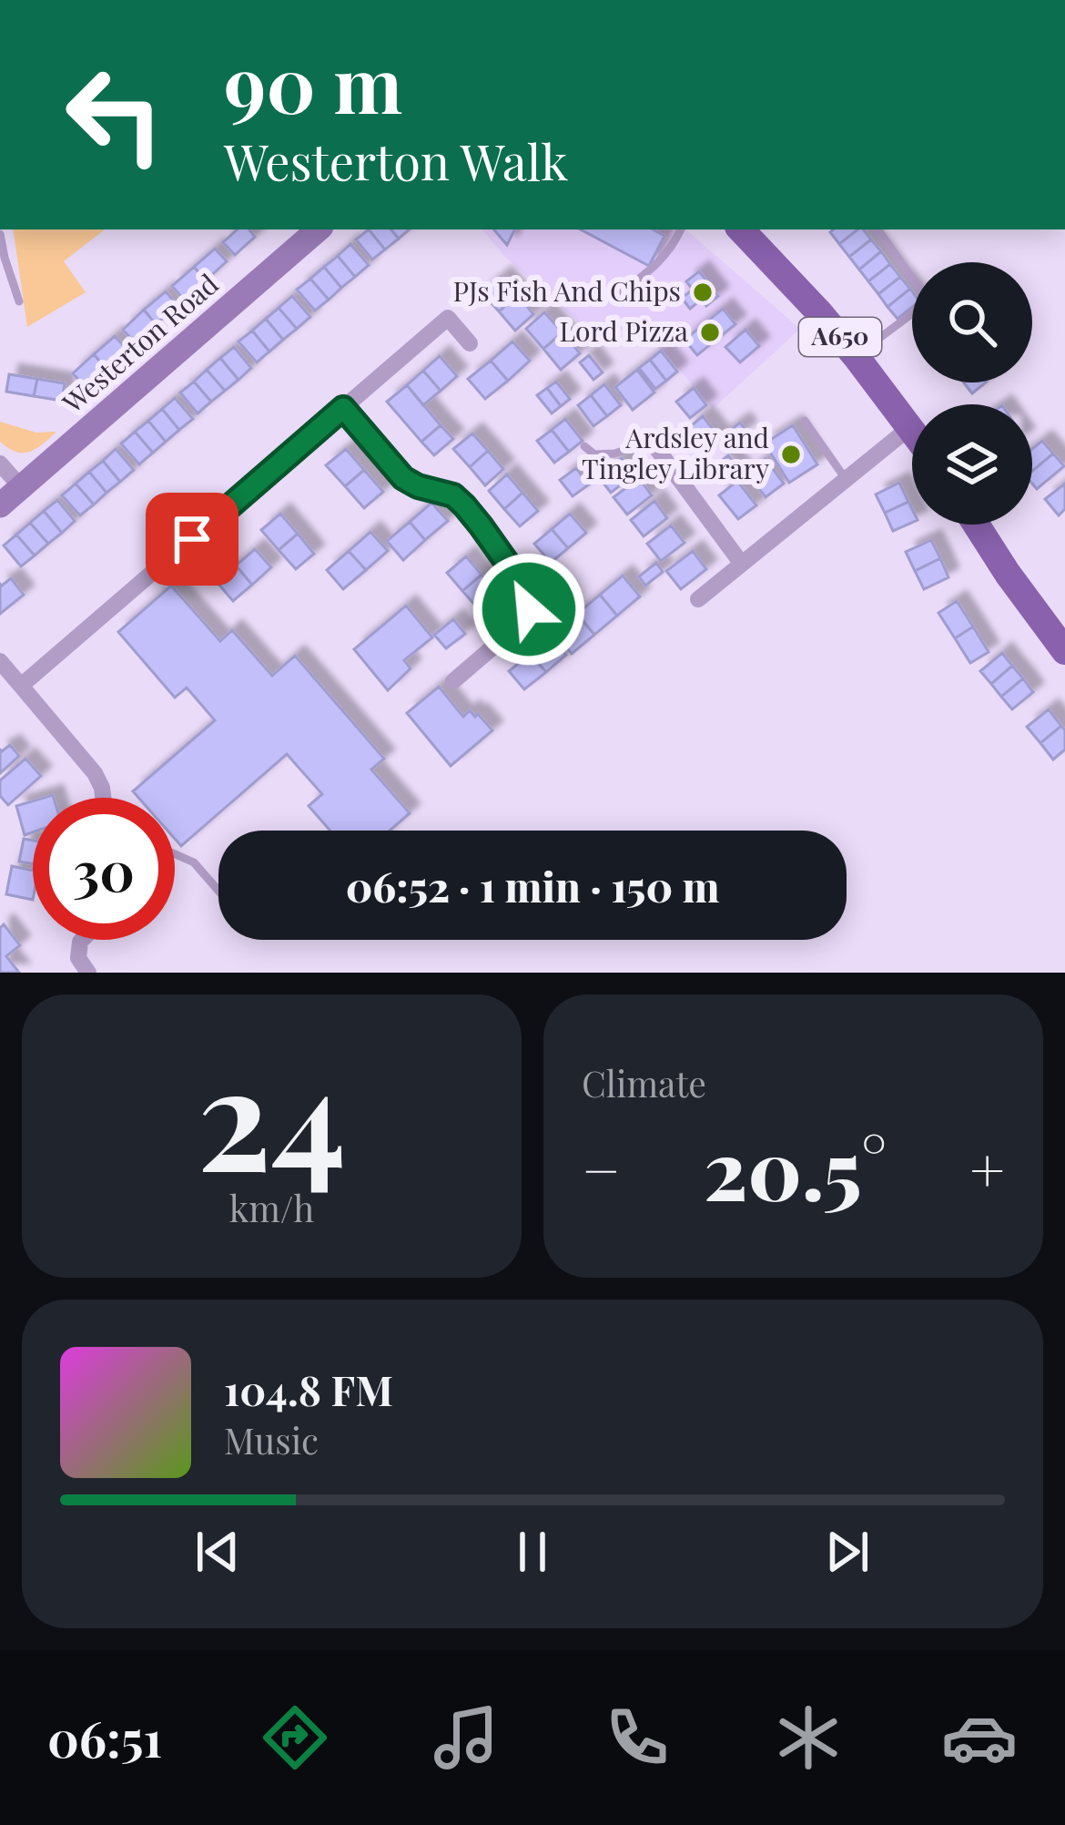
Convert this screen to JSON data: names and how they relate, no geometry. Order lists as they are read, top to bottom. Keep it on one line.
{"streets":{"main road":["A650"],"street":["Westerton Road"]},"places":["PJs Fish And Chips","Lord Pizza","Ardsley and Tingley Library"],"page":{"turn":["90 m","Westerton Walk"],"limit":"30","trip":"06:52 · 1 min · 150 m","tile":[["24","km/h"],"Climate"],"heat":["−","20.5°","+"],"song":["104.8 FM","Music"],"tabs":"06:51"}}
